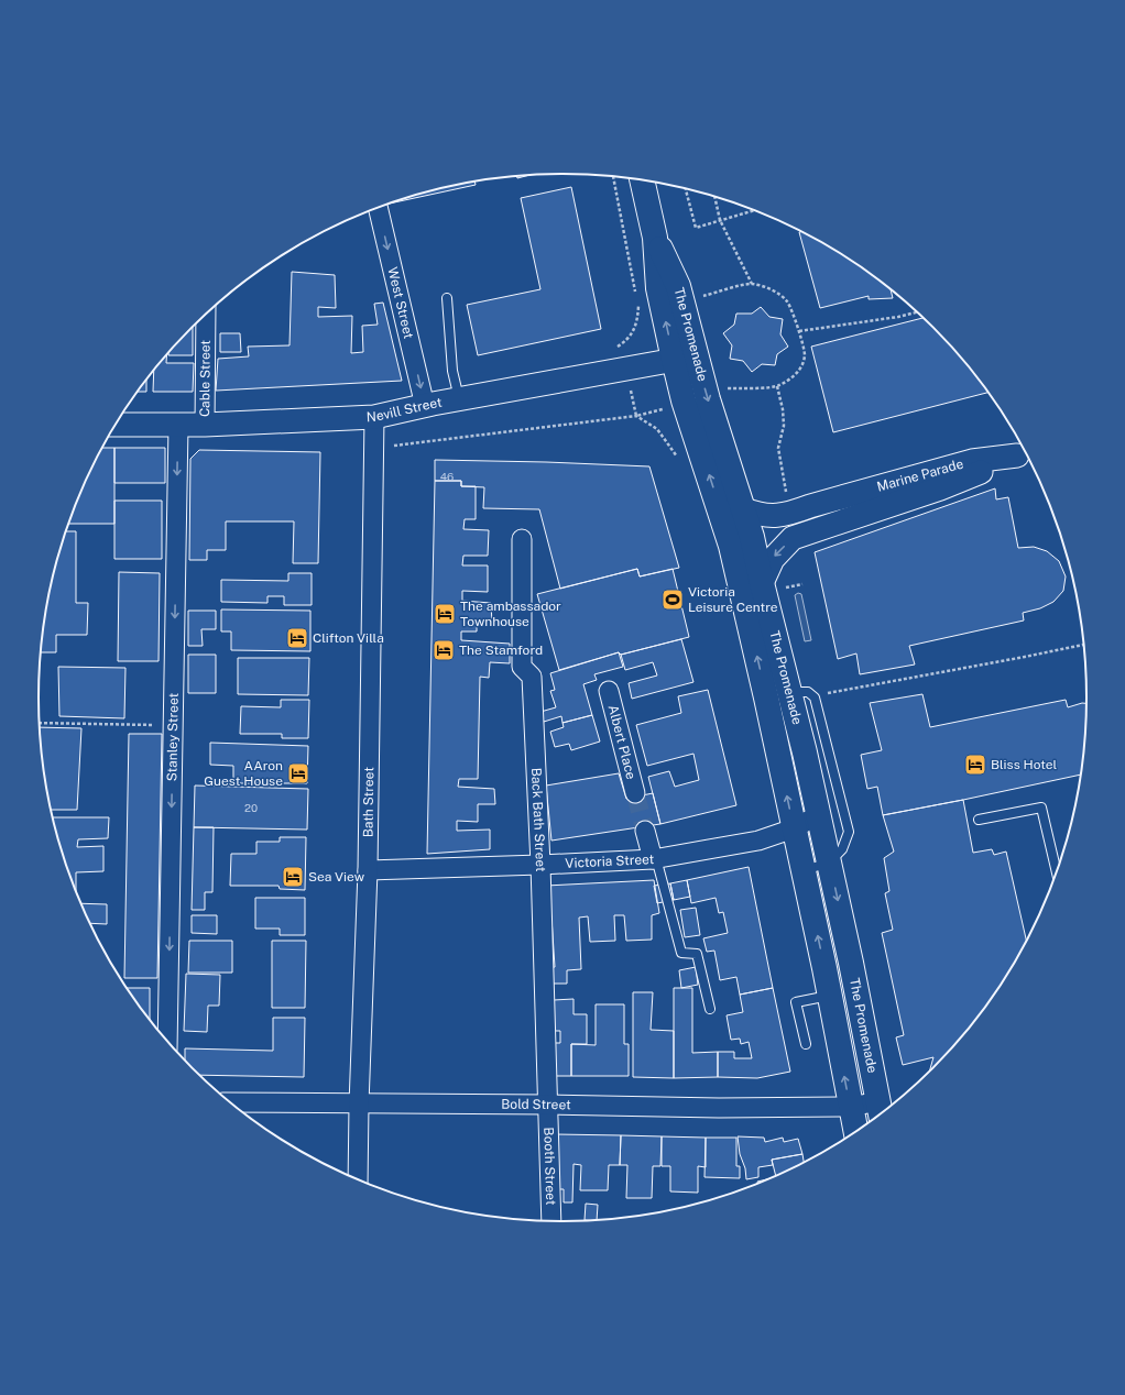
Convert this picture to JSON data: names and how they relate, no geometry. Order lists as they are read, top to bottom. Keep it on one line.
{"streets":{"main road":["The Promenade"],"street":["West Street","Cable Street","Nevill Street","Marine Parade","Stanley Street","Albert Place","Bath Street","Back Bath Street","Victoria Street","Bold Street","Booth Street"]},"crossings":[["West Street","Nevill Street"],["The Promenade","Nevill Street"],["The Promenade","Marine Parade"],["The Promenade","Victoria Street"],["The Promenade","Bold Street"],["Cable Street","Nevill Street"],["Nevill Street","Stanley Street"],["Nevill Street","Bath Street"],["Bath Street","Victoria Street"],["Bath Street","Bold Street"],["Back Bath Street","Victoria Street"],["Back Bath Street","Bold Street"],["Back Bath Street","Booth Street"],["Bold Street","Booth Street"]],"one_way":["West Street","Stanley Street"],"places":{"sports":["Victoria Leisure Centre"],"hotel":["The ambassador Townhouse","Clifton Villa","The Stamford","Bliss Hotel","AAron Guest House","Sea View"]},"house_numbers":["46","20"]}
